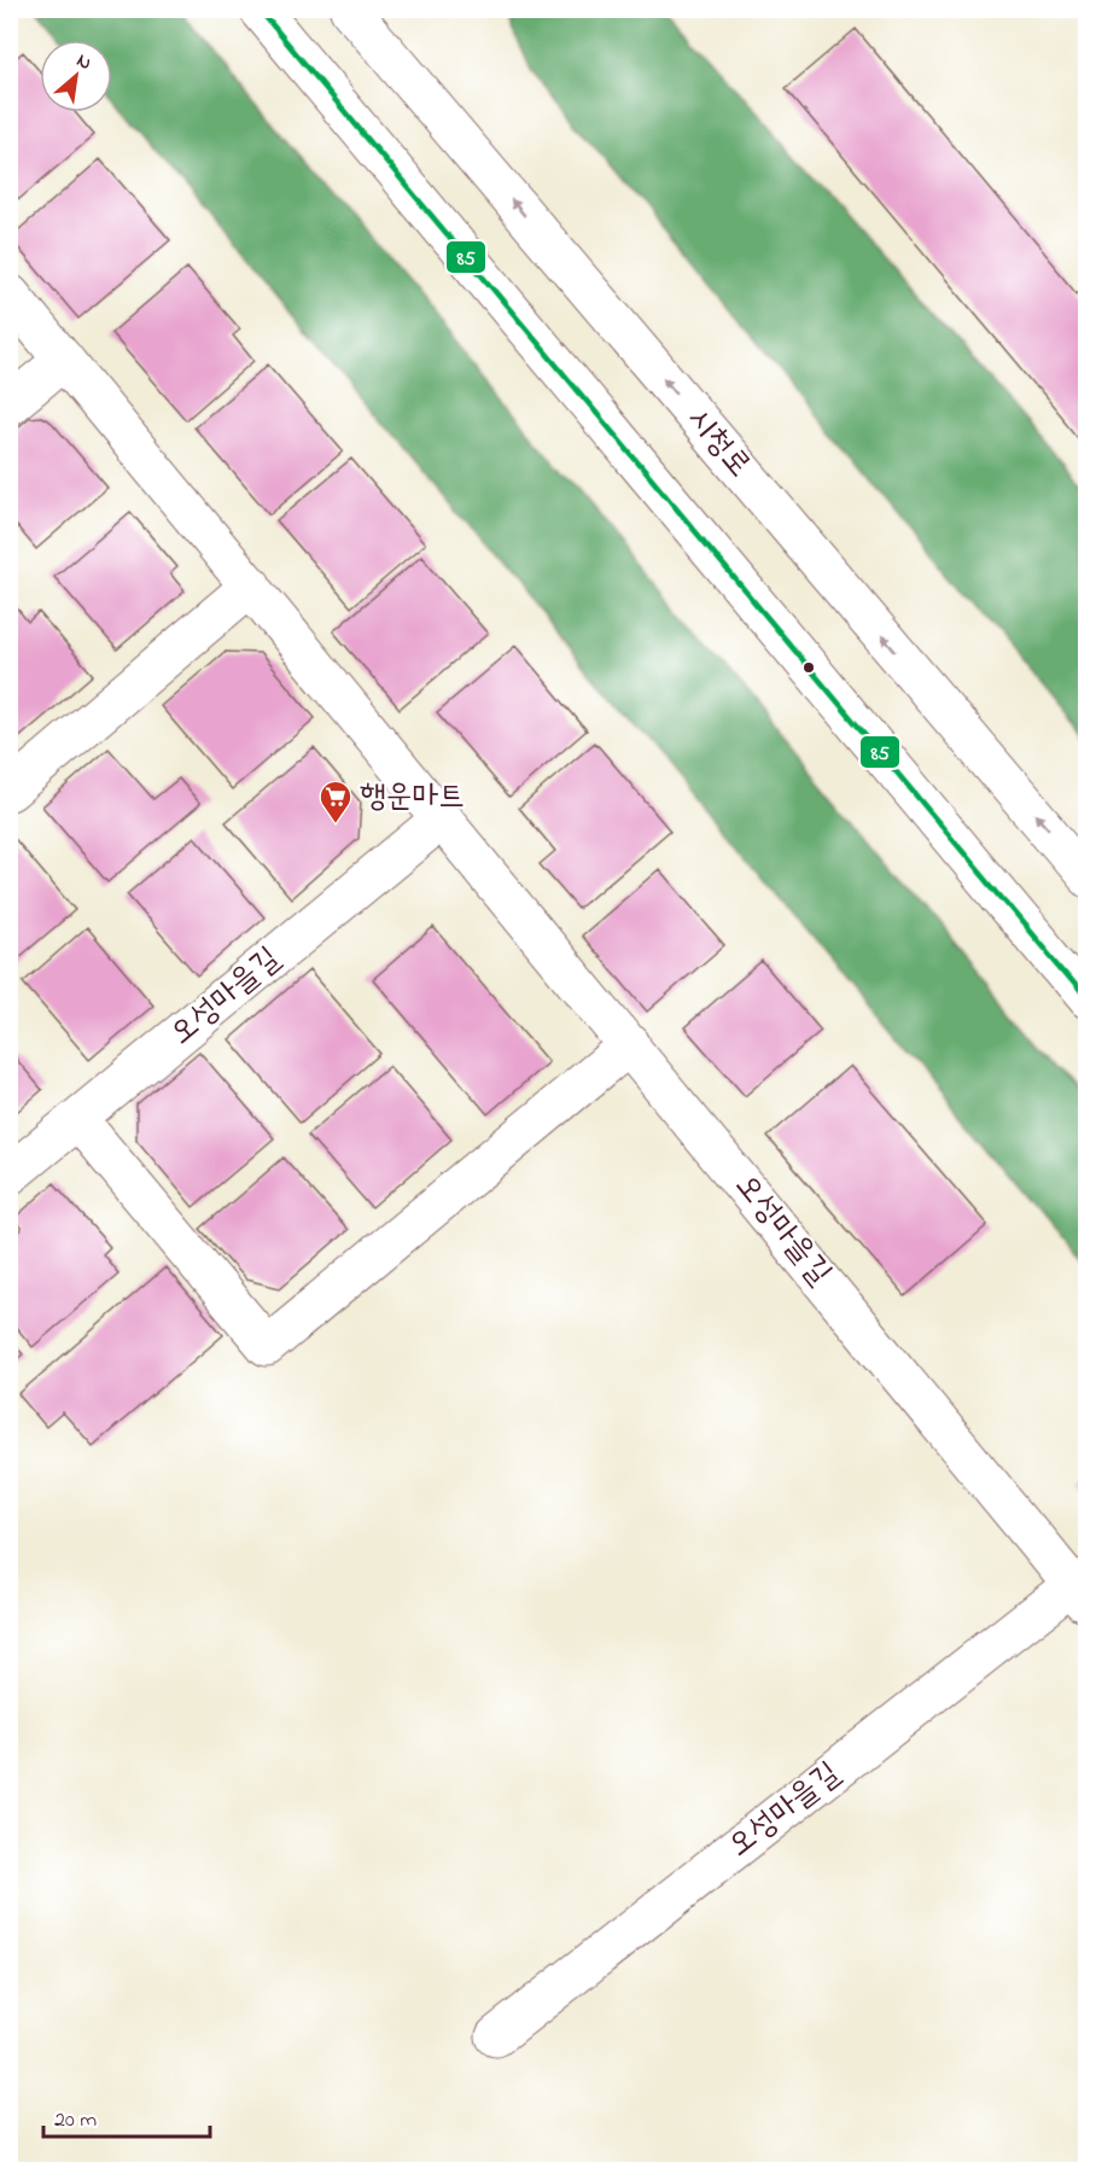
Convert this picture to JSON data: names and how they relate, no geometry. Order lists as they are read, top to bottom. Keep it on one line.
{"streets":{"street":["시청로","오성마을길"]},"places":{"supermarket":["행운마트"]},"lines":["transit line 85"],"scale_bar":"20 m","north":"top right"}
